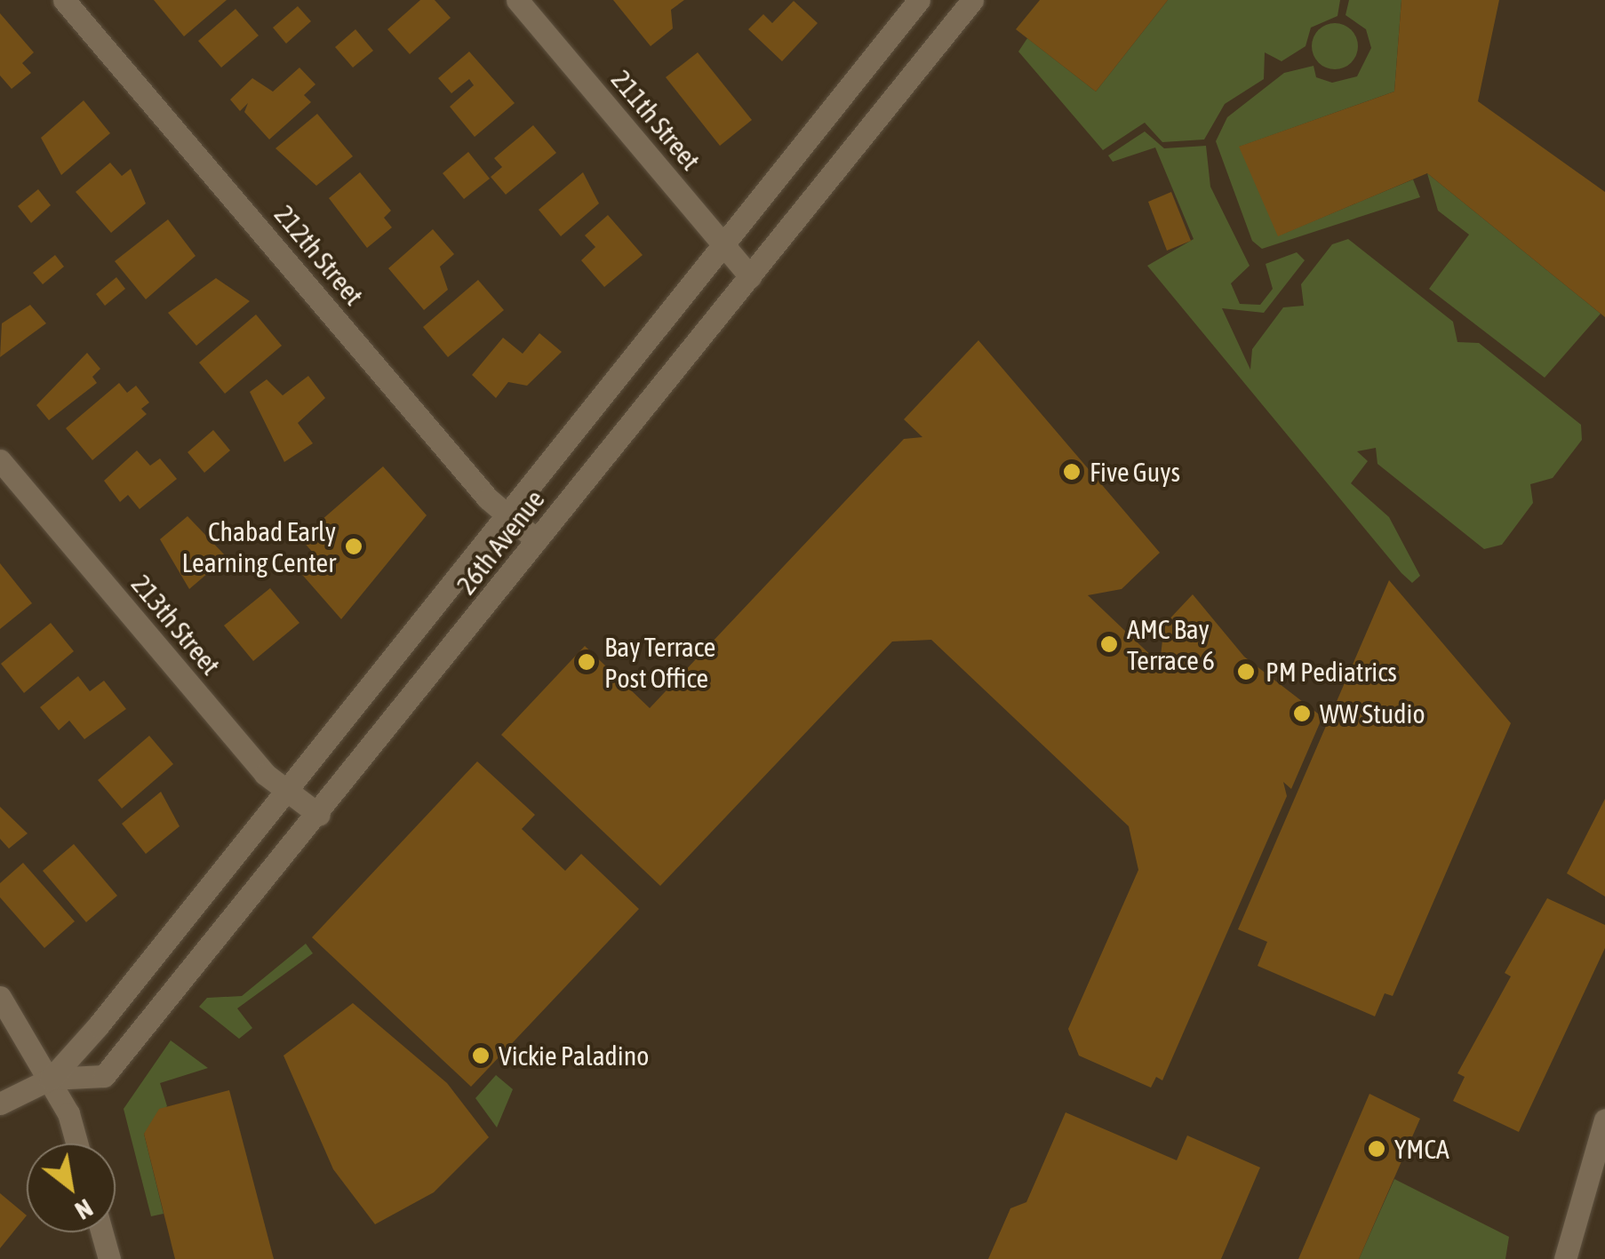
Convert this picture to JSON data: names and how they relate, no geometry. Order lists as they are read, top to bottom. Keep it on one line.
{"streets":{"street":["211th Street","212th Street","26th Avenue","213th Street"]},"crossings":[["211th Street","26th Avenue"],["212th Street","26th Avenue"],["26th Avenue","213th Street"]],"places":["Five Guys","Chabad Early Learning Center","AMC Bay Terrace 6","Bay Terrace Post Office","PM Pediatrics","WW Studio","Vickie Paladino","YMCA"],"north":"bottom right"}
